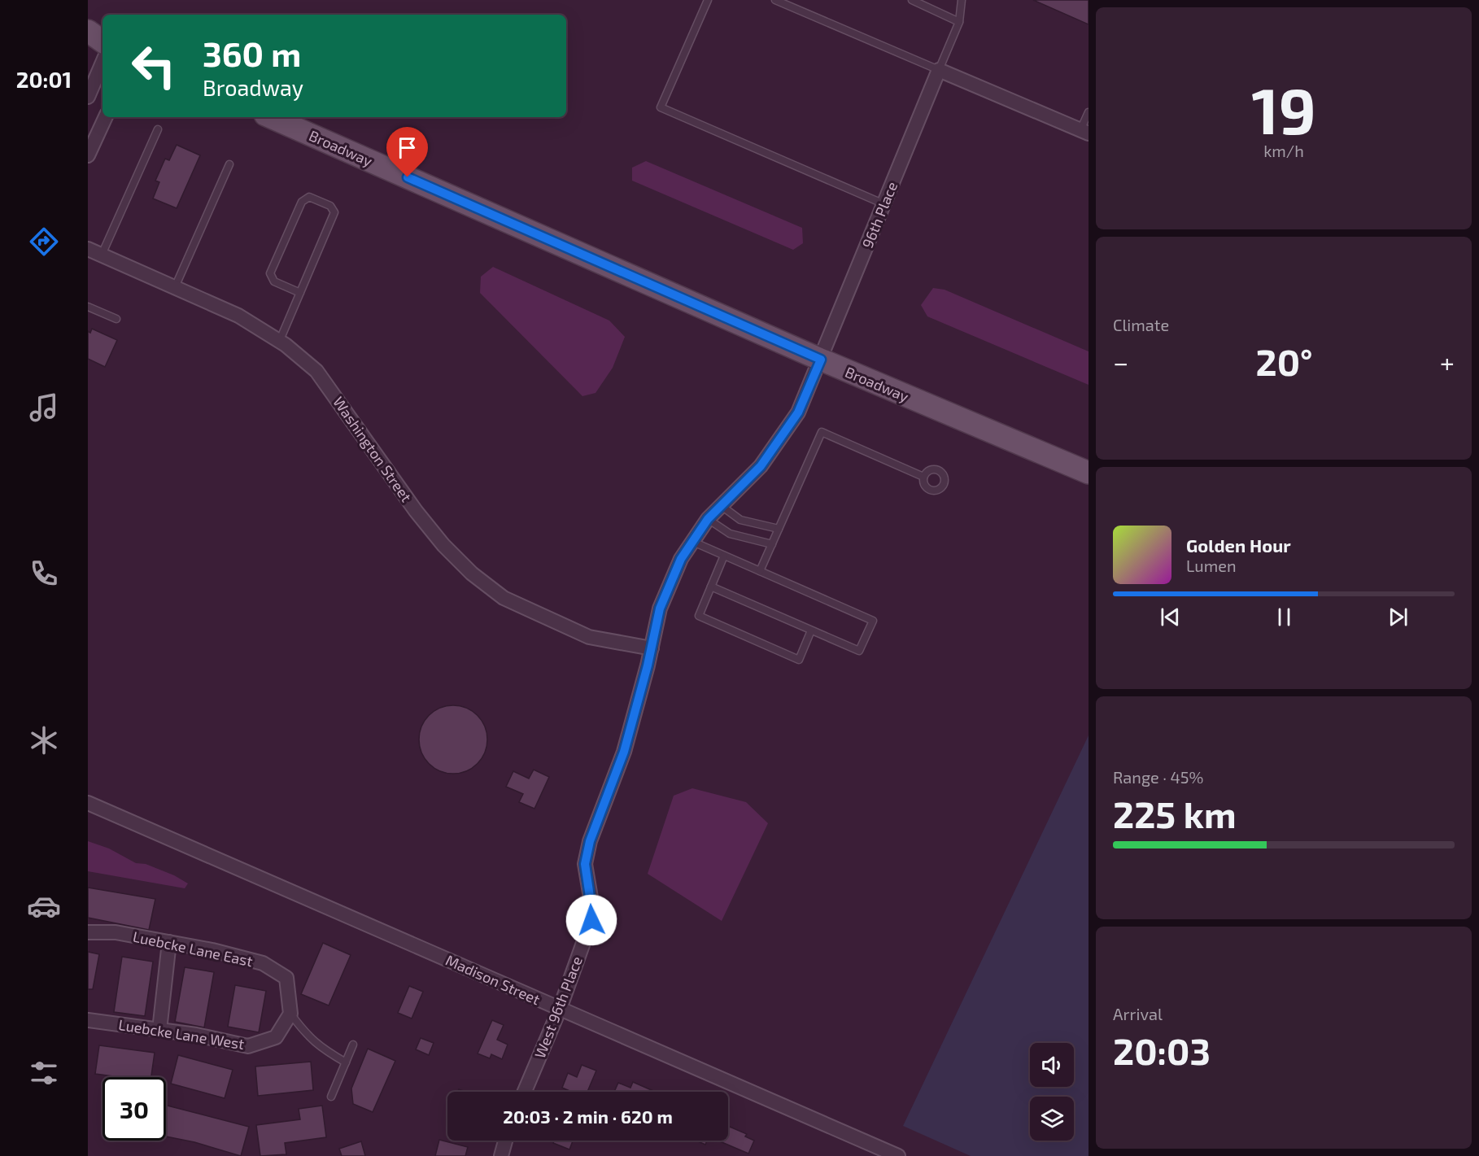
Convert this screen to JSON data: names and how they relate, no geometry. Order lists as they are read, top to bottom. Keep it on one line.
{"streets":{"main road":["Broadway"],"street":["96th Place","Washington Street","Luebcke Lane East","Madison Street","West 96th Place","Luebcke Lane West"]},"crossings":[["Broadway","96th Place"],["Broadway","West 96th Place"],["96th Place","West 96th Place"],["Washington Street","West 96th Place"],["Luebcke Lane East","Luebcke Lane West"],["Madison Street","West 96th Place"]],"page":{"tabs":"20:01","tile":[["19","km/h"],"Climate",["Range · 45%","225 km"],["Arrival","20:03"]],"turn":["360 m","Broadway"],"heat":["−","20°","+"],"song":["Golden Hour","Lumen"],"limit":"30","trip":"20:03 · 2 min · 620 m"}}
